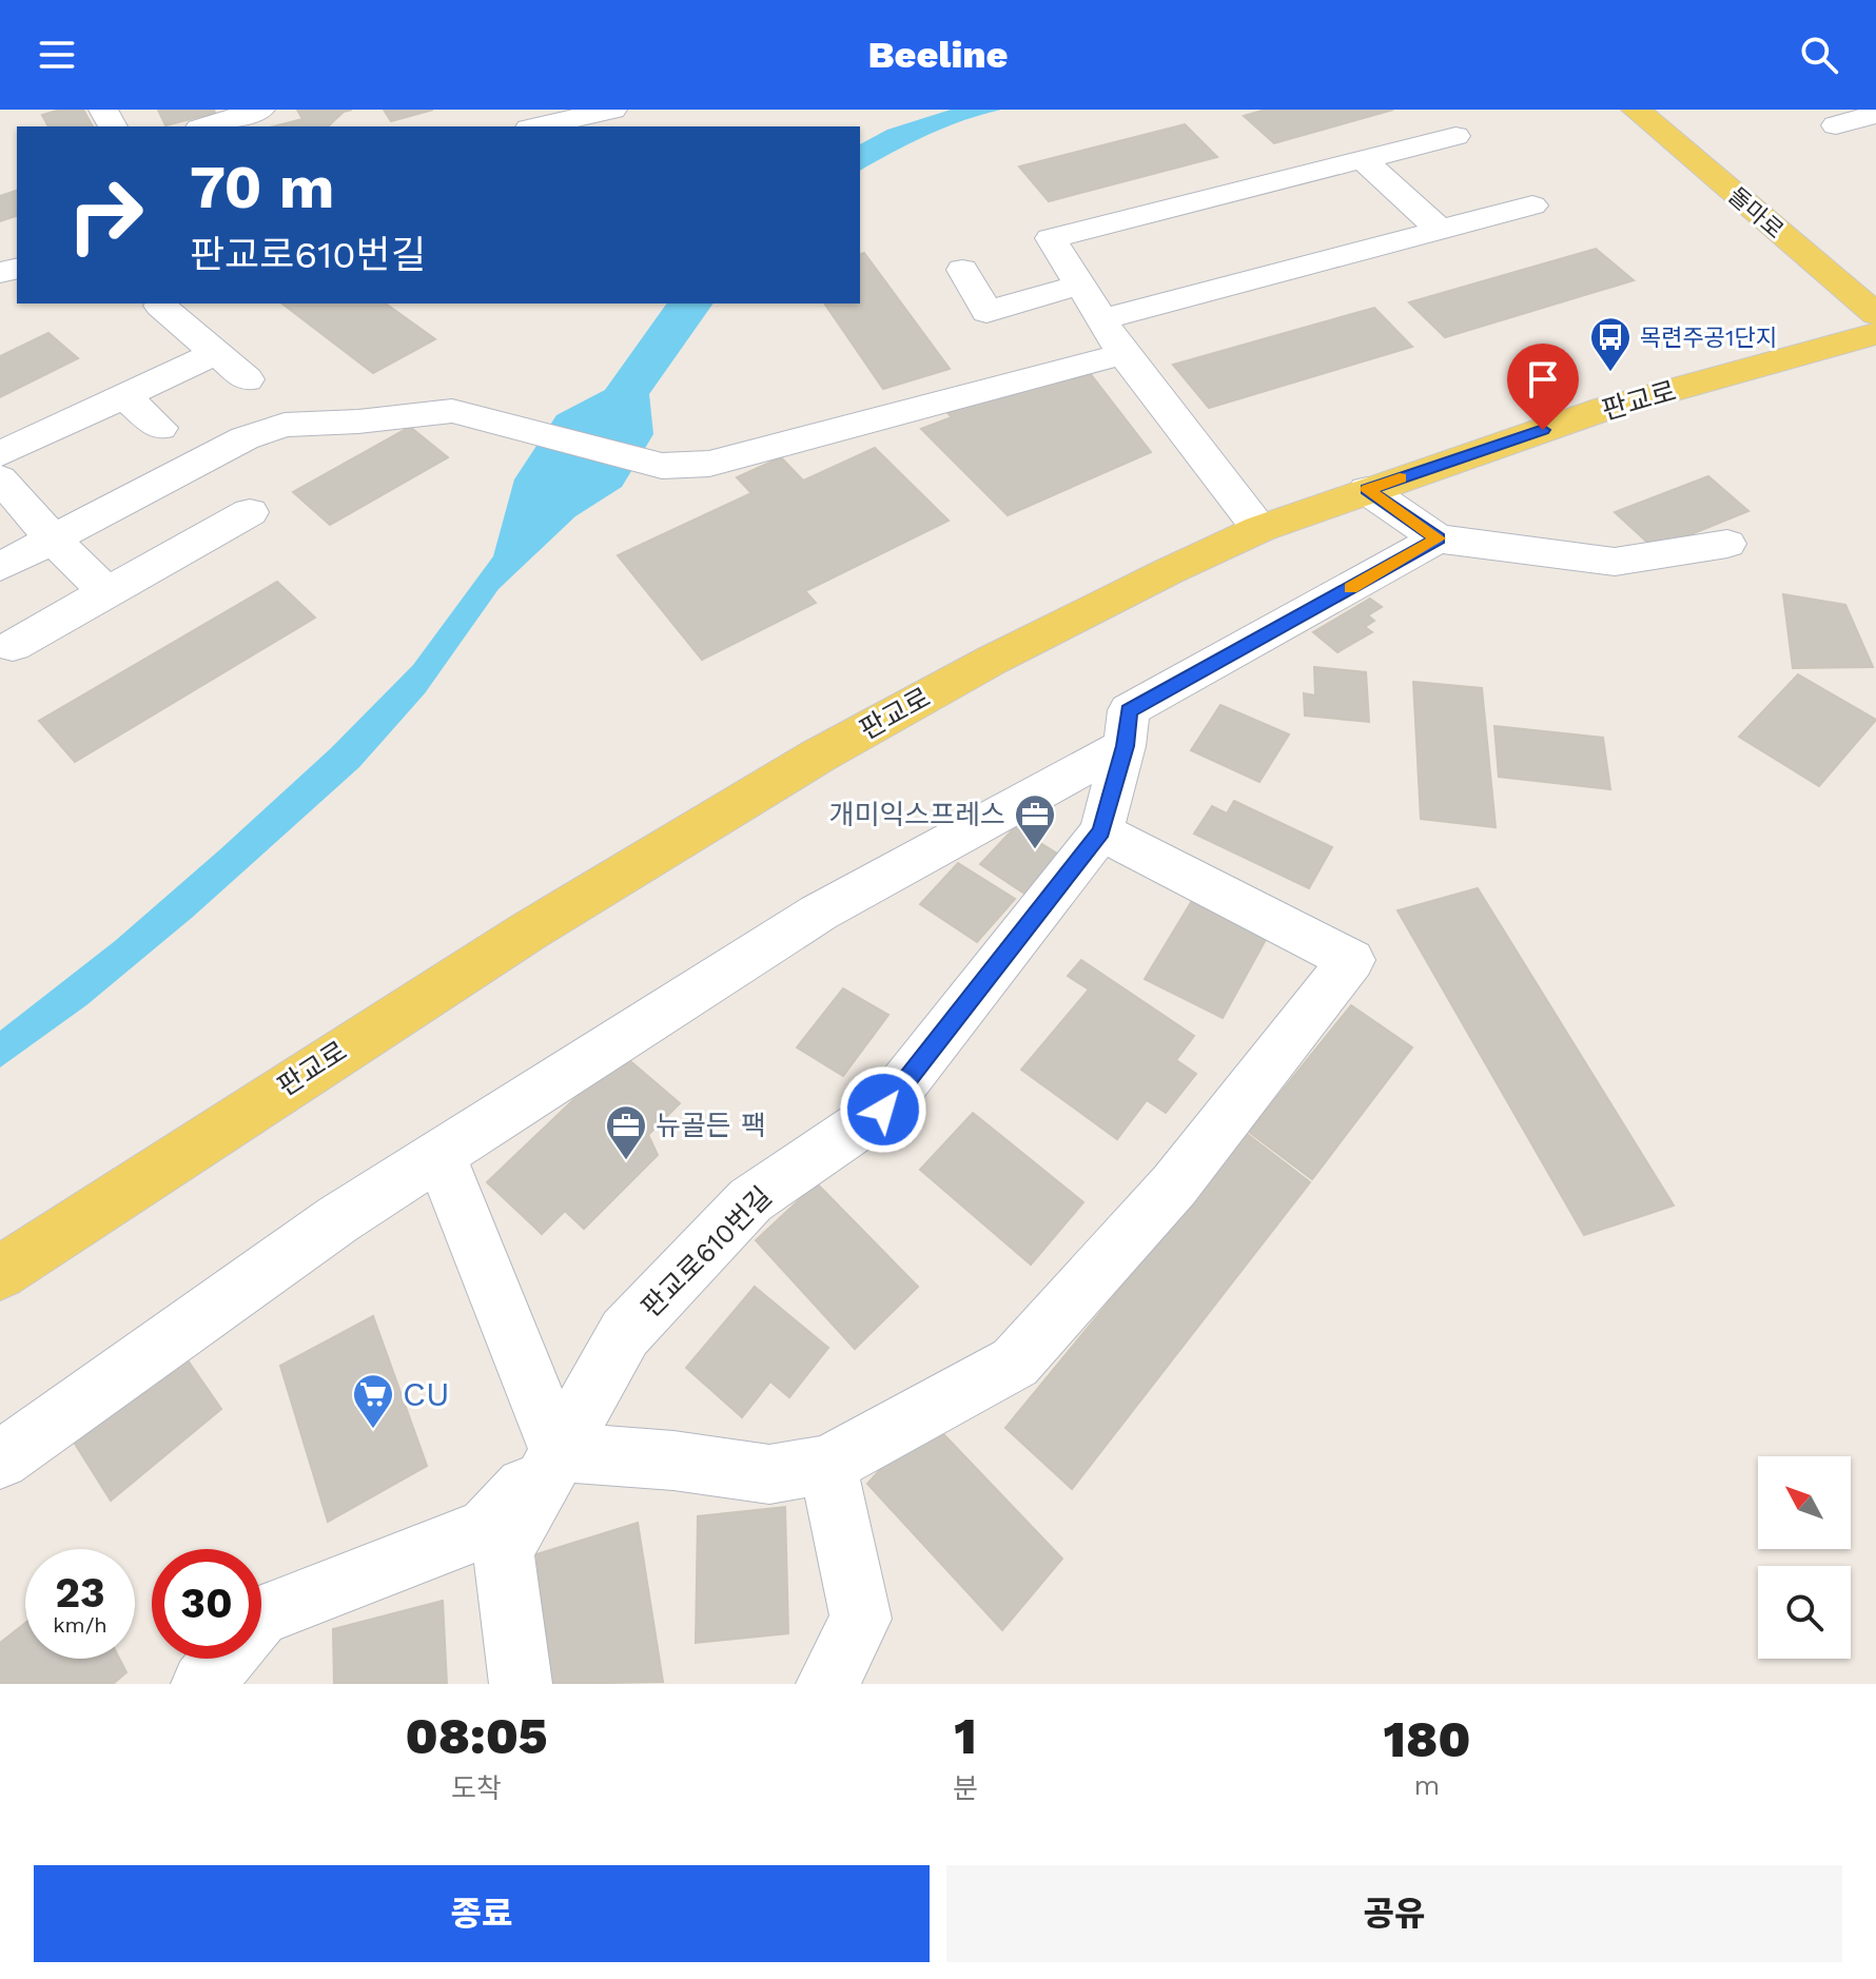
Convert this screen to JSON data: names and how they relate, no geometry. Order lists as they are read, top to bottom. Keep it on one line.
{"streets":{"main road":["돌마로","판교로"],"street":["판교로610번길"]},"places":{"bus stop":["목련주공1단지"],"office":["개미익스프레스","뉴골든 팩"],"supermarket":["CU"]},"north":"top left","page":{"header":"Beeline","turn":["70 m","판교로610번길"],"speed":"23 km/h","limit":"30","eta":["08:05","도착","1","분","180","m"],"buttons":["종료","공유"]}}
